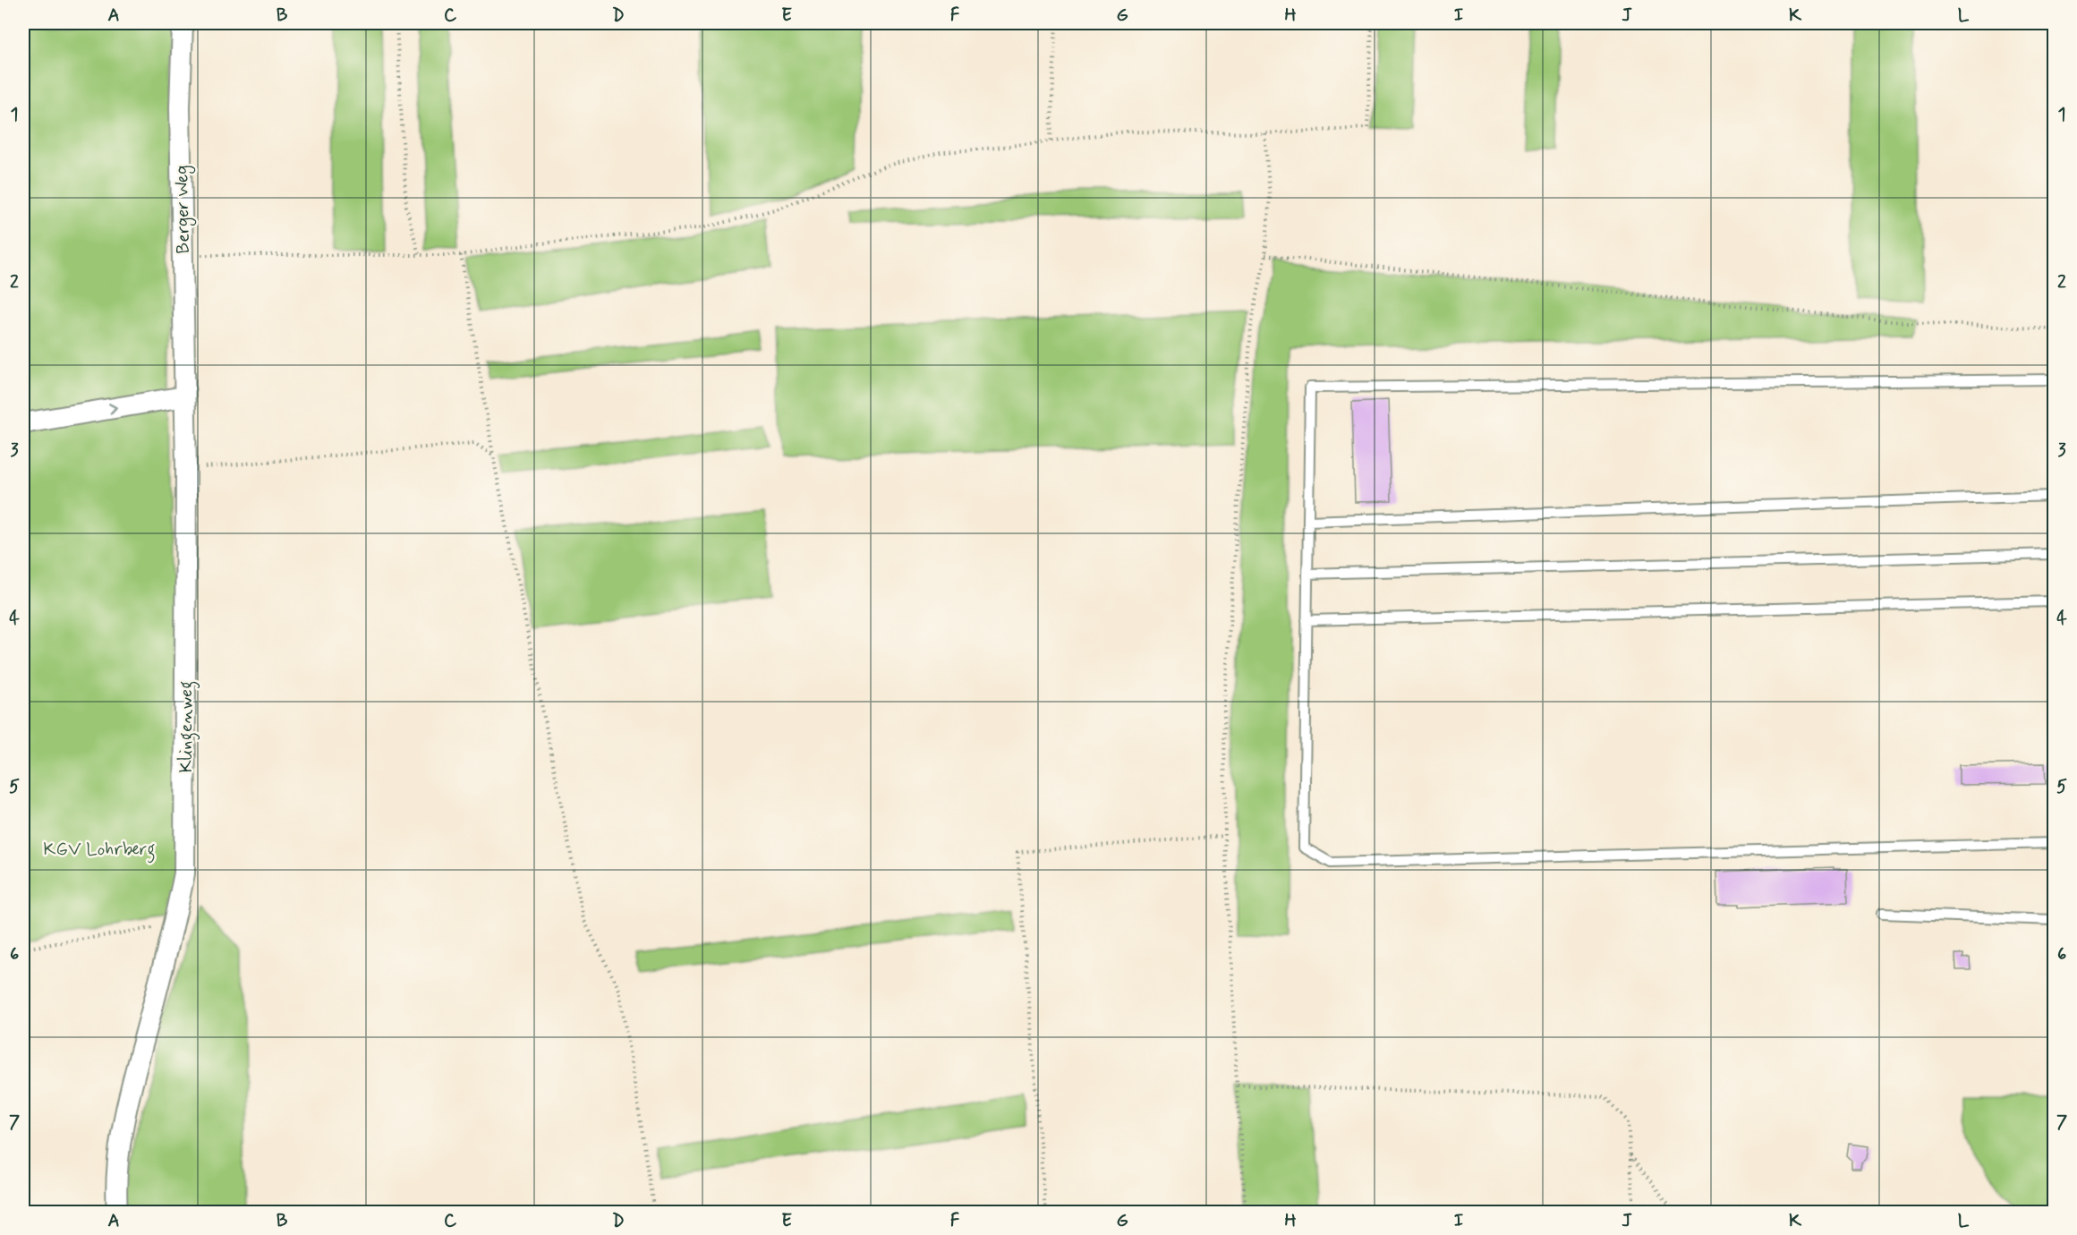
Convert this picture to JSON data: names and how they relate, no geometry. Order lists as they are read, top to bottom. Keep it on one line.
{"streets":{"street":["Berger Weg","Klingenweg"]},"crossings":[["Berger Weg","Klingenweg"]],"parks":["KGV Lohrberg"],"grid":{"columns":["A","B","C","D","E","F","G","H","I","J","K","L"],"rows":["1","2","3","4","5","6","7"]}}
